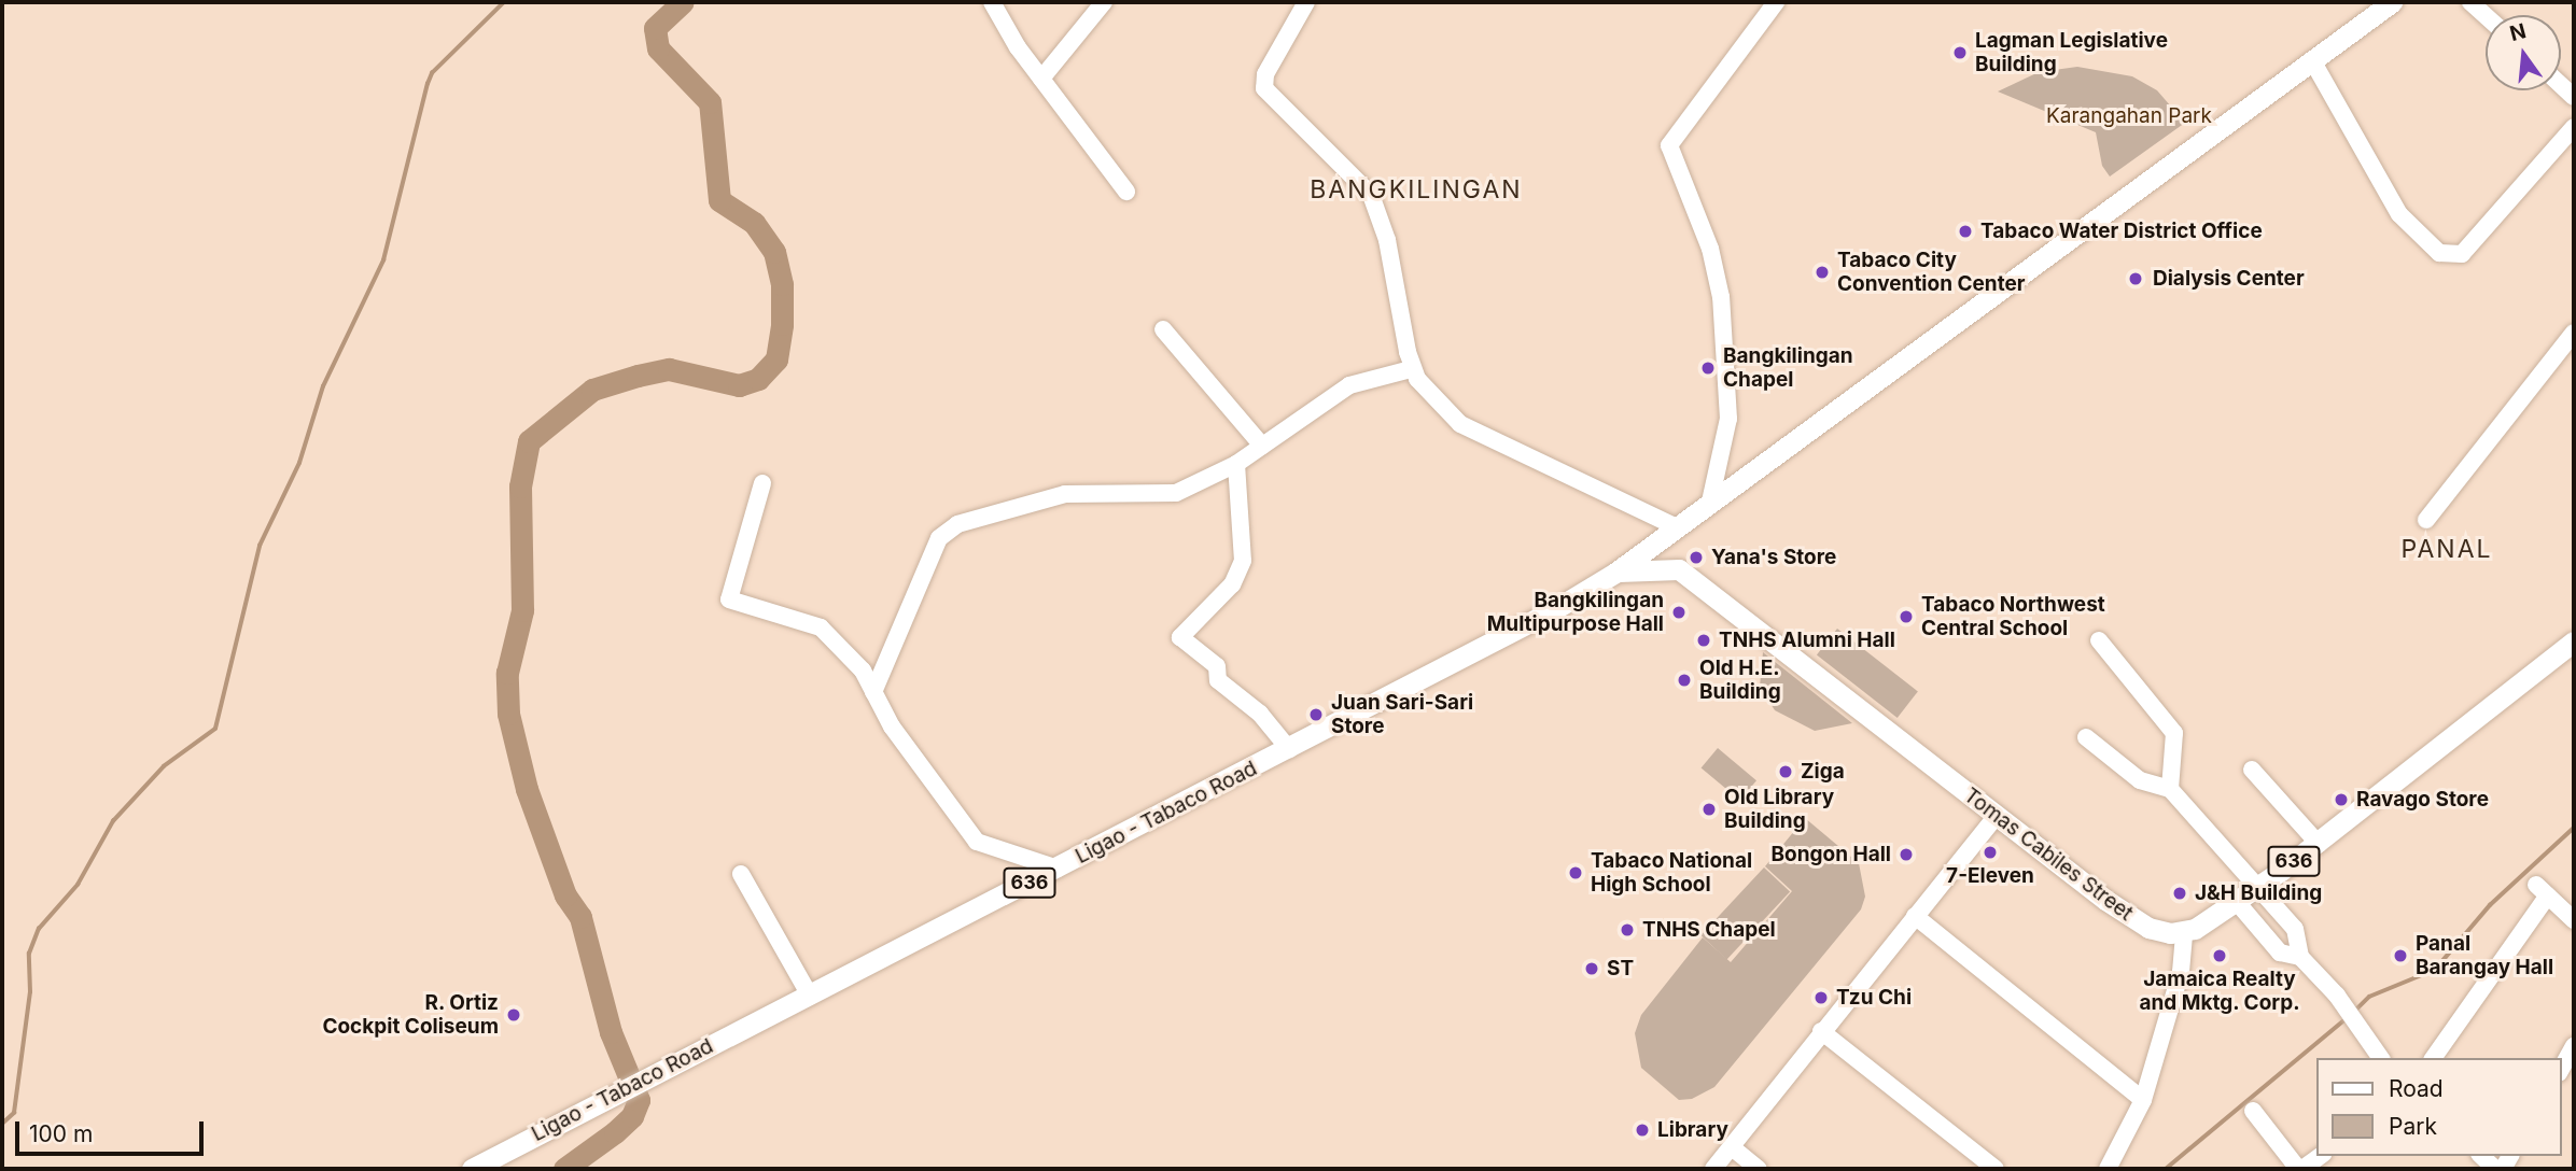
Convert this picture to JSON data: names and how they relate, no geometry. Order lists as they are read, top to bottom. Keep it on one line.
{"streets":{"main road":["Ligao - Tabaco Road","Tomas Cabiles Street","636"]},"crossings":[["Ligao - Tabaco Road","Tomas Cabiles Street"],["Ligao - Tabaco Road","636"],["Tomas Cabiles Street","636"]],"districts":["BANGKILINGAN","PANAL"],"parks":["Karangahan Park"],"places":["Lagman Legislative Building","Tabaco Water District Office","Tabaco City Convention Center","Dialysis Center","Bangkilingan Chapel","Yana's Store","Bangkilingan Multipurpose Hall","Tabaco Northwest Central School","TNHS Alumni Hall","Old H.E. Building","Juan Sari-Sari Store","Ziga","Ravago Store","Old Library Building","7-Eleven","Bongon Hall","Tabaco National High School","J&H Building","TNHS Chapel","Jamaica Realty and Mktg. Corp.","Panal Barangay Hall","ST","Tzu Chi","R. Ortiz Cockpit Coliseum","Library"],"legend":["Road","Park"],"scale_bar":"100 m","north":"top"}
